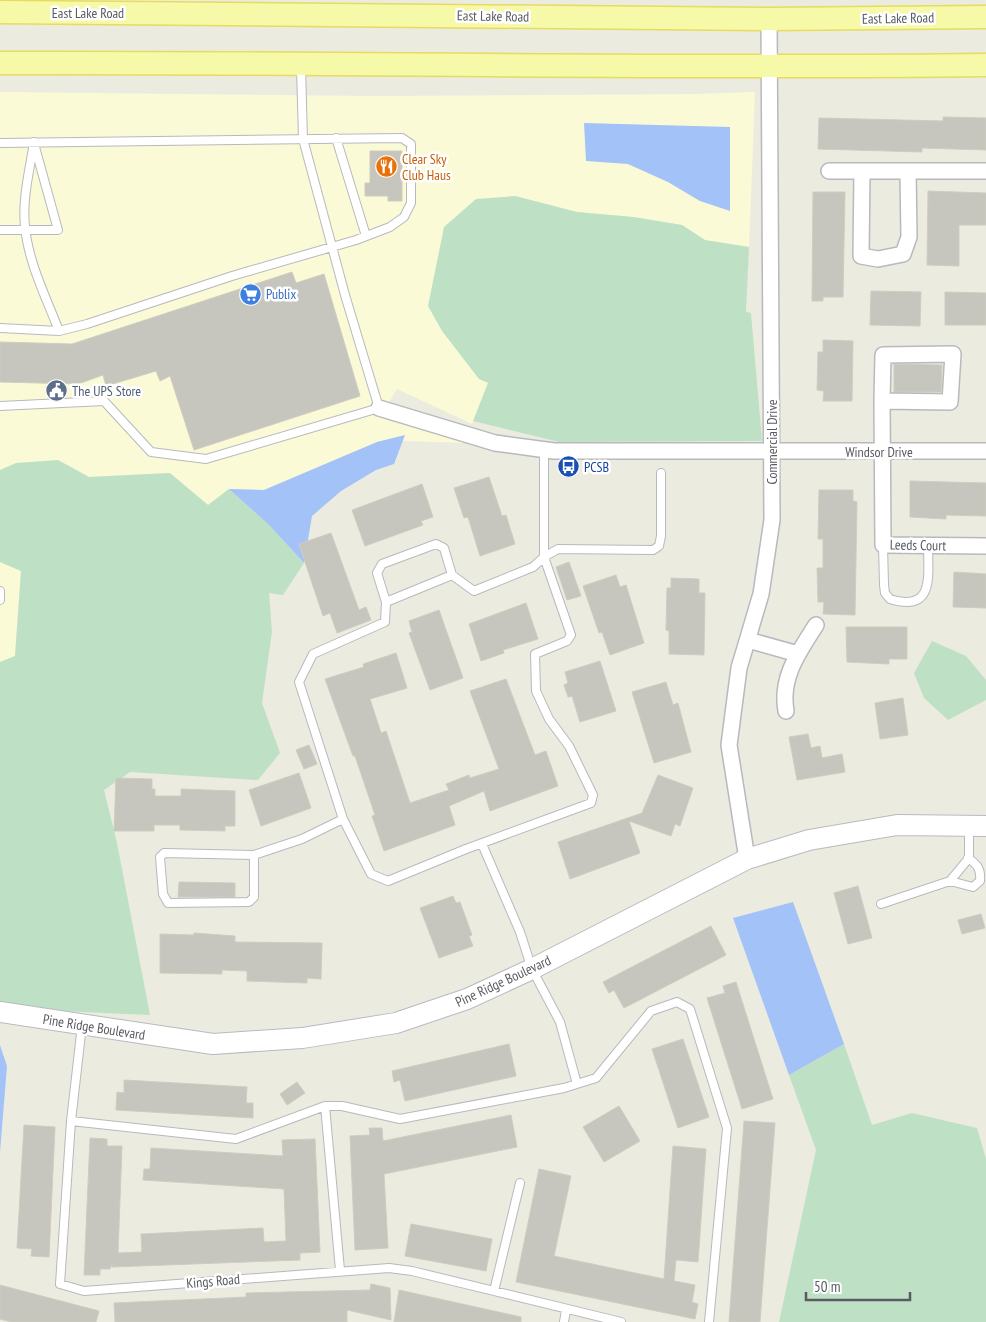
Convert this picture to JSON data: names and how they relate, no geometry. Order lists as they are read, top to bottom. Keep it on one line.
{"streets":{"main road":["East Lake Road"],"street":["Commercial Drive","Windsor Drive","Leeds Court","Pine Ridge Boulevard"],"lane":["Kings Road"]},"crossings":[["East Lake Road","Commercial Drive"],["Commercial Drive","Windsor Drive"],["Commercial Drive","Pine Ridge Boulevard"],["Windsor Drive","Leeds Court"],["Pine Ridge Boulevard","Kings Road"]],"places":{"restaurant":["Clear Sky Club Haus"],"supermarket":["Publix"],"public building":["The UPS Store"],"bus stop":["PCSB"]},"scale_bar":"50 m"}
